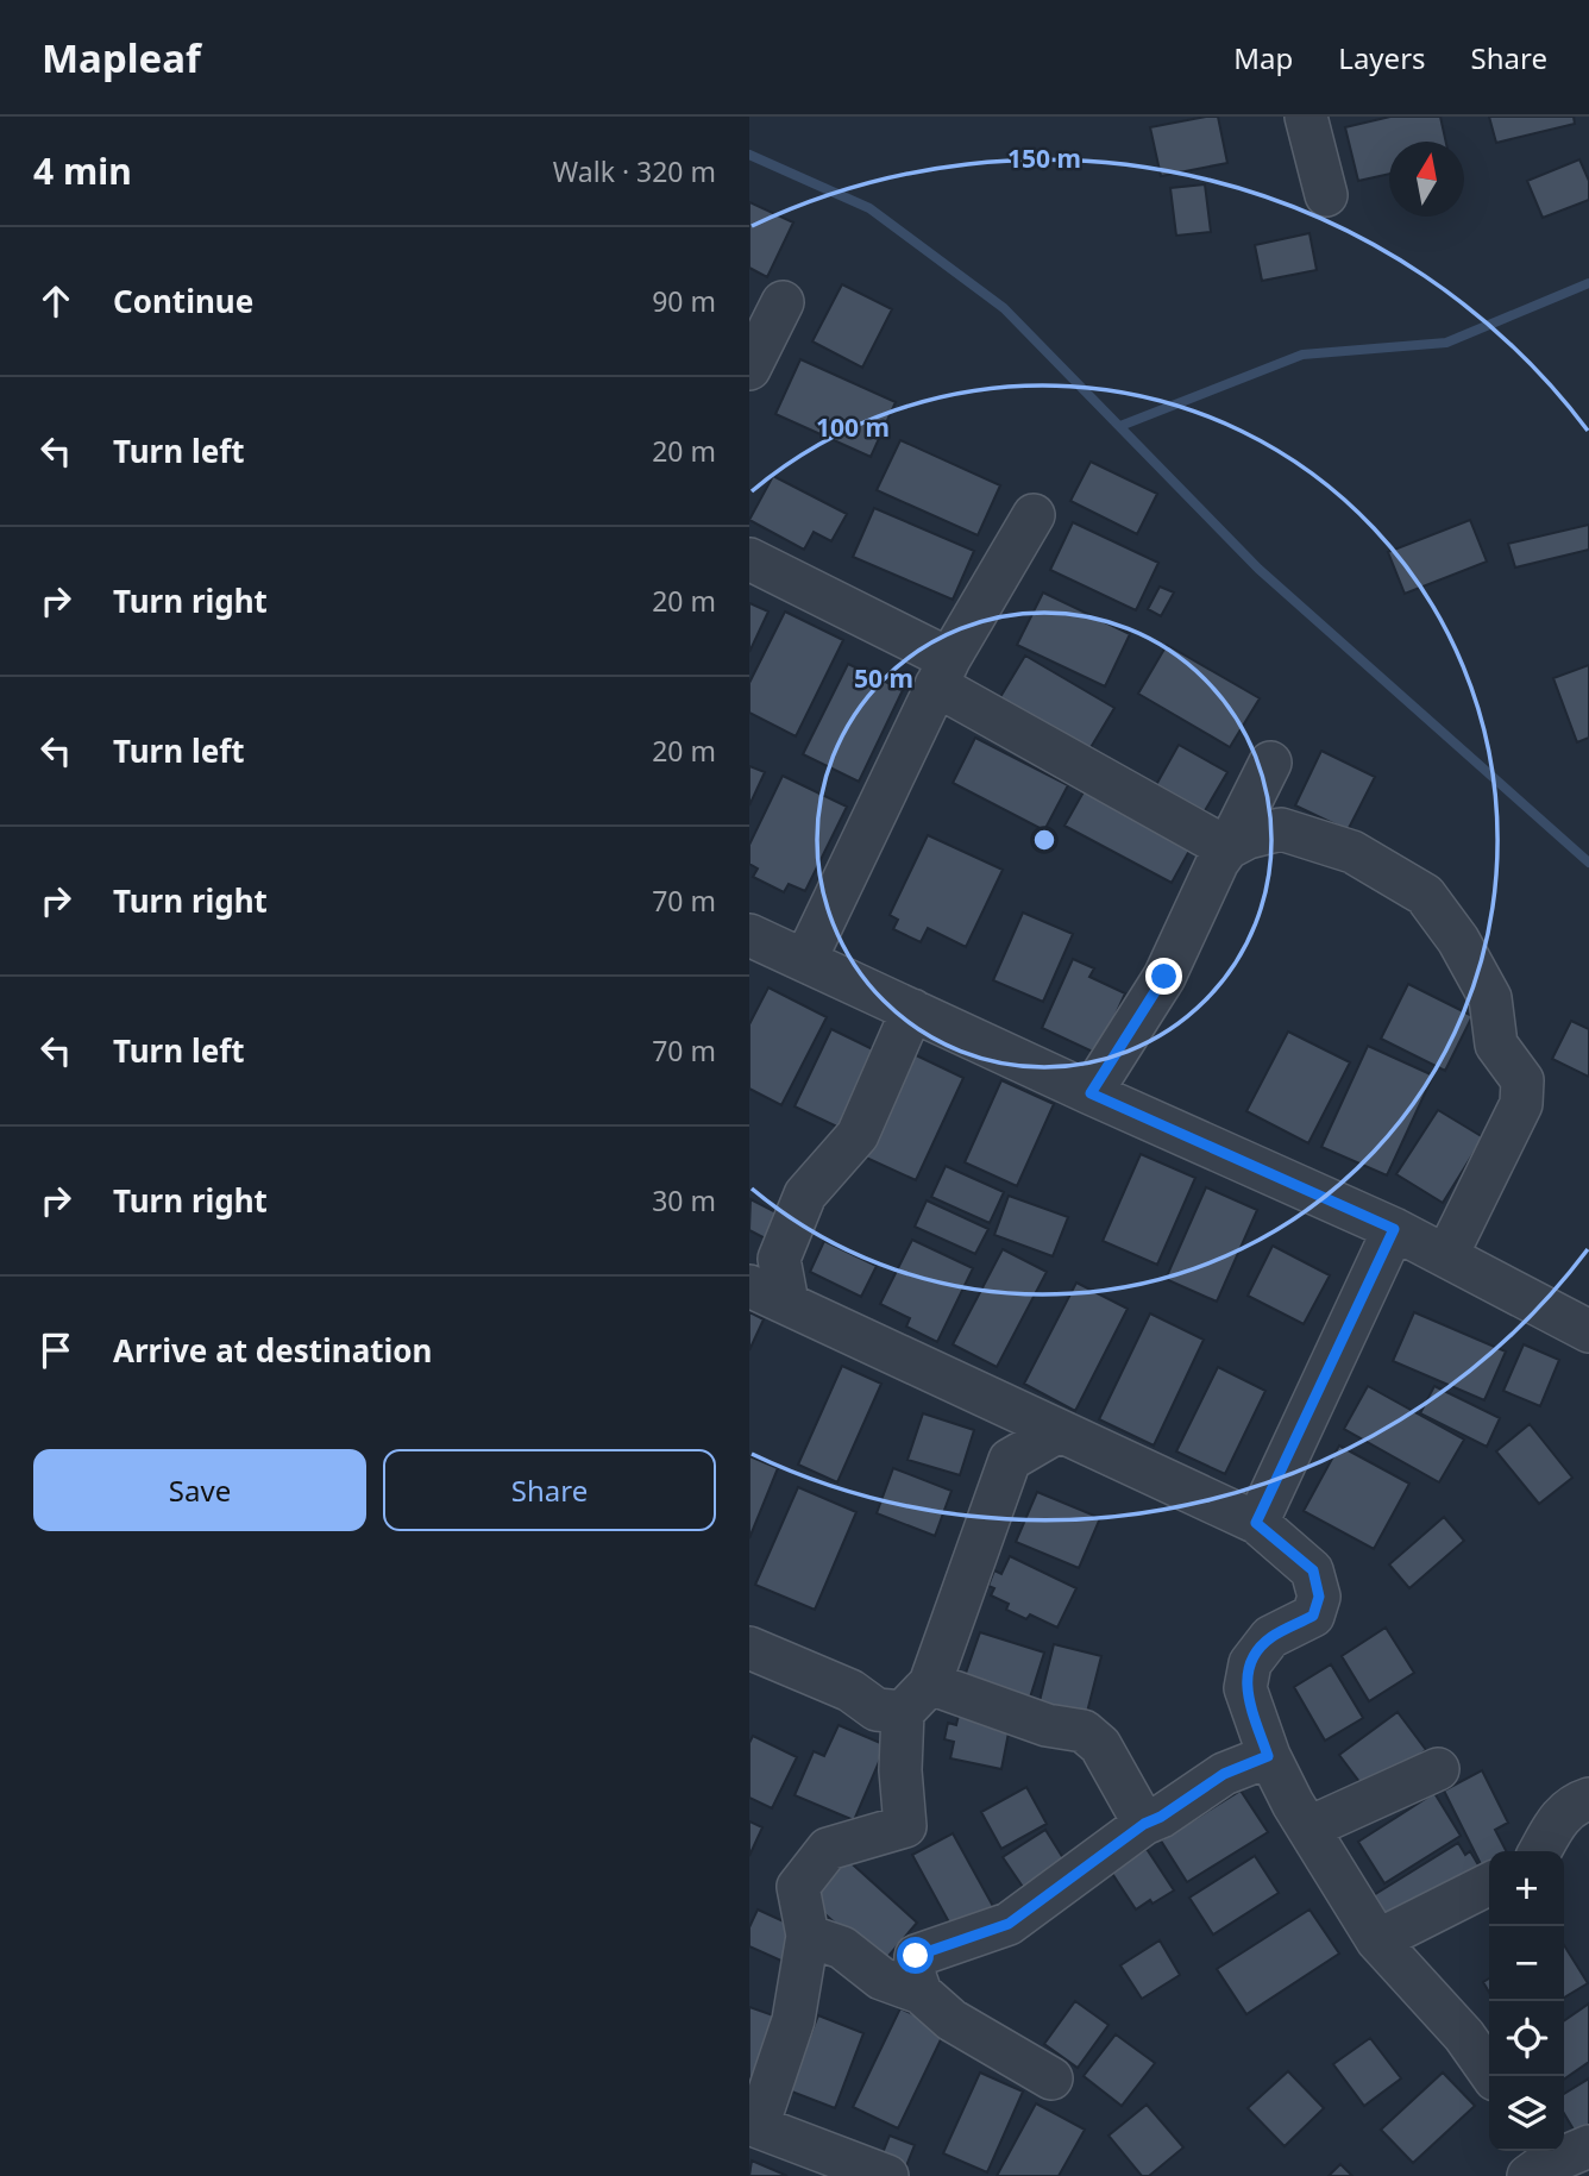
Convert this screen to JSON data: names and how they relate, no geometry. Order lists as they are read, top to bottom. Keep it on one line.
{"north":"top","page":{"header":"Mapleaf","nav":["Map","Layers","Share"],"heading":["4 min","Walk · 320 m"],"list":[["Continue","90 m"],["Turn left","20 m"],["Turn right","20 m"],["Turn left","20 m"],["Turn right","70 m"],["Turn left","70 m"],["Turn right","30 m"],"Arrive at destination"],"buttons":["Save","Share"],"map_buttons":["+","−"]},"rings":["150 m","100 m","50 m"]}
